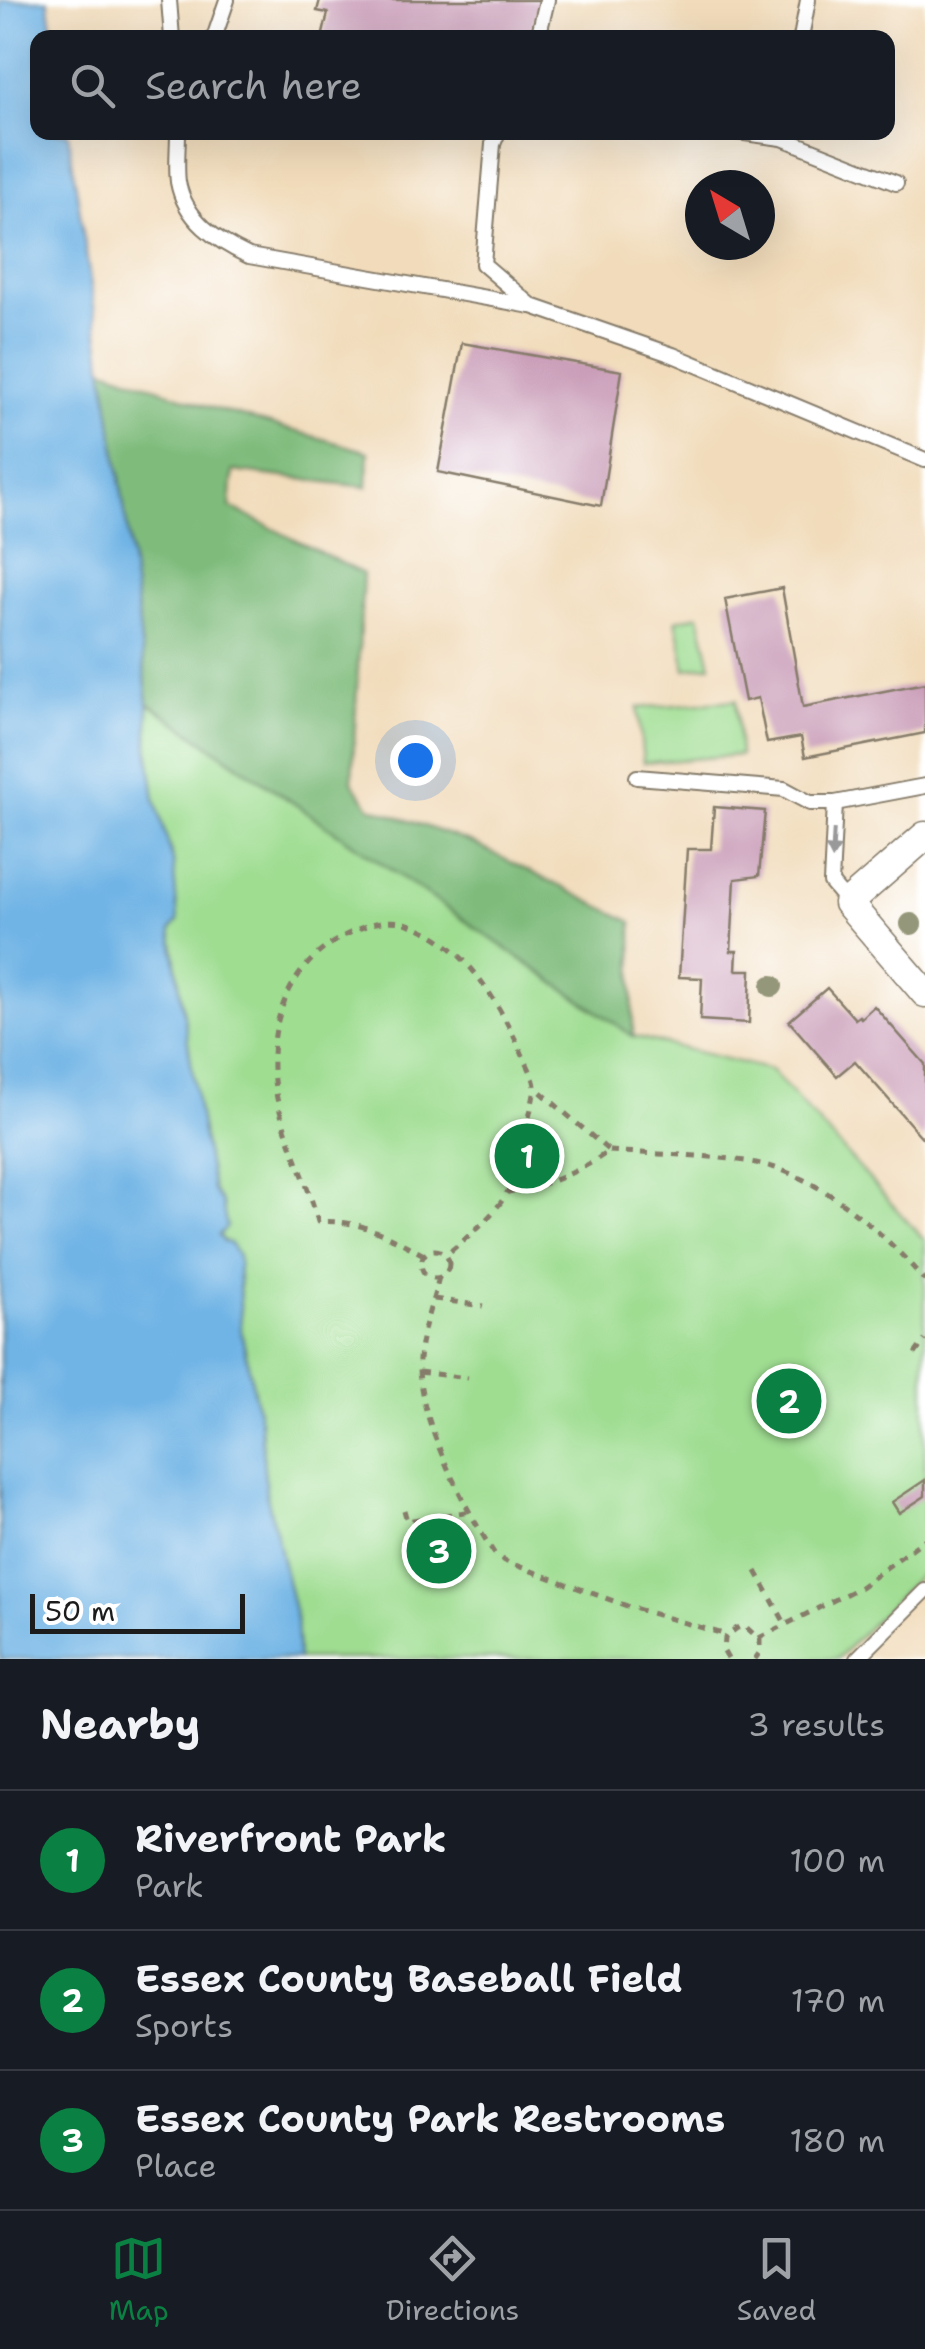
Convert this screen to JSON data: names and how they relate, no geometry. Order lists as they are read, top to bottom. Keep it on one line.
{"scale_bar":"50 m","north":"top left","page":{"search":"Search here","pins":["1","2","3"],"scale":"50 m","heading":["Nearby","3 results"],"list":[{"mark":"1","name":"Riverfront Park","note":"Park","value":"100 m"},{"mark":"2","name":"Essex County Baseball Field","note":"Sports","value":"170 m"},{"mark":"3","name":"Essex County Park Restrooms","note":"Place","value":"180 m"}],"nav":["Map","Directions","Saved"]}}
